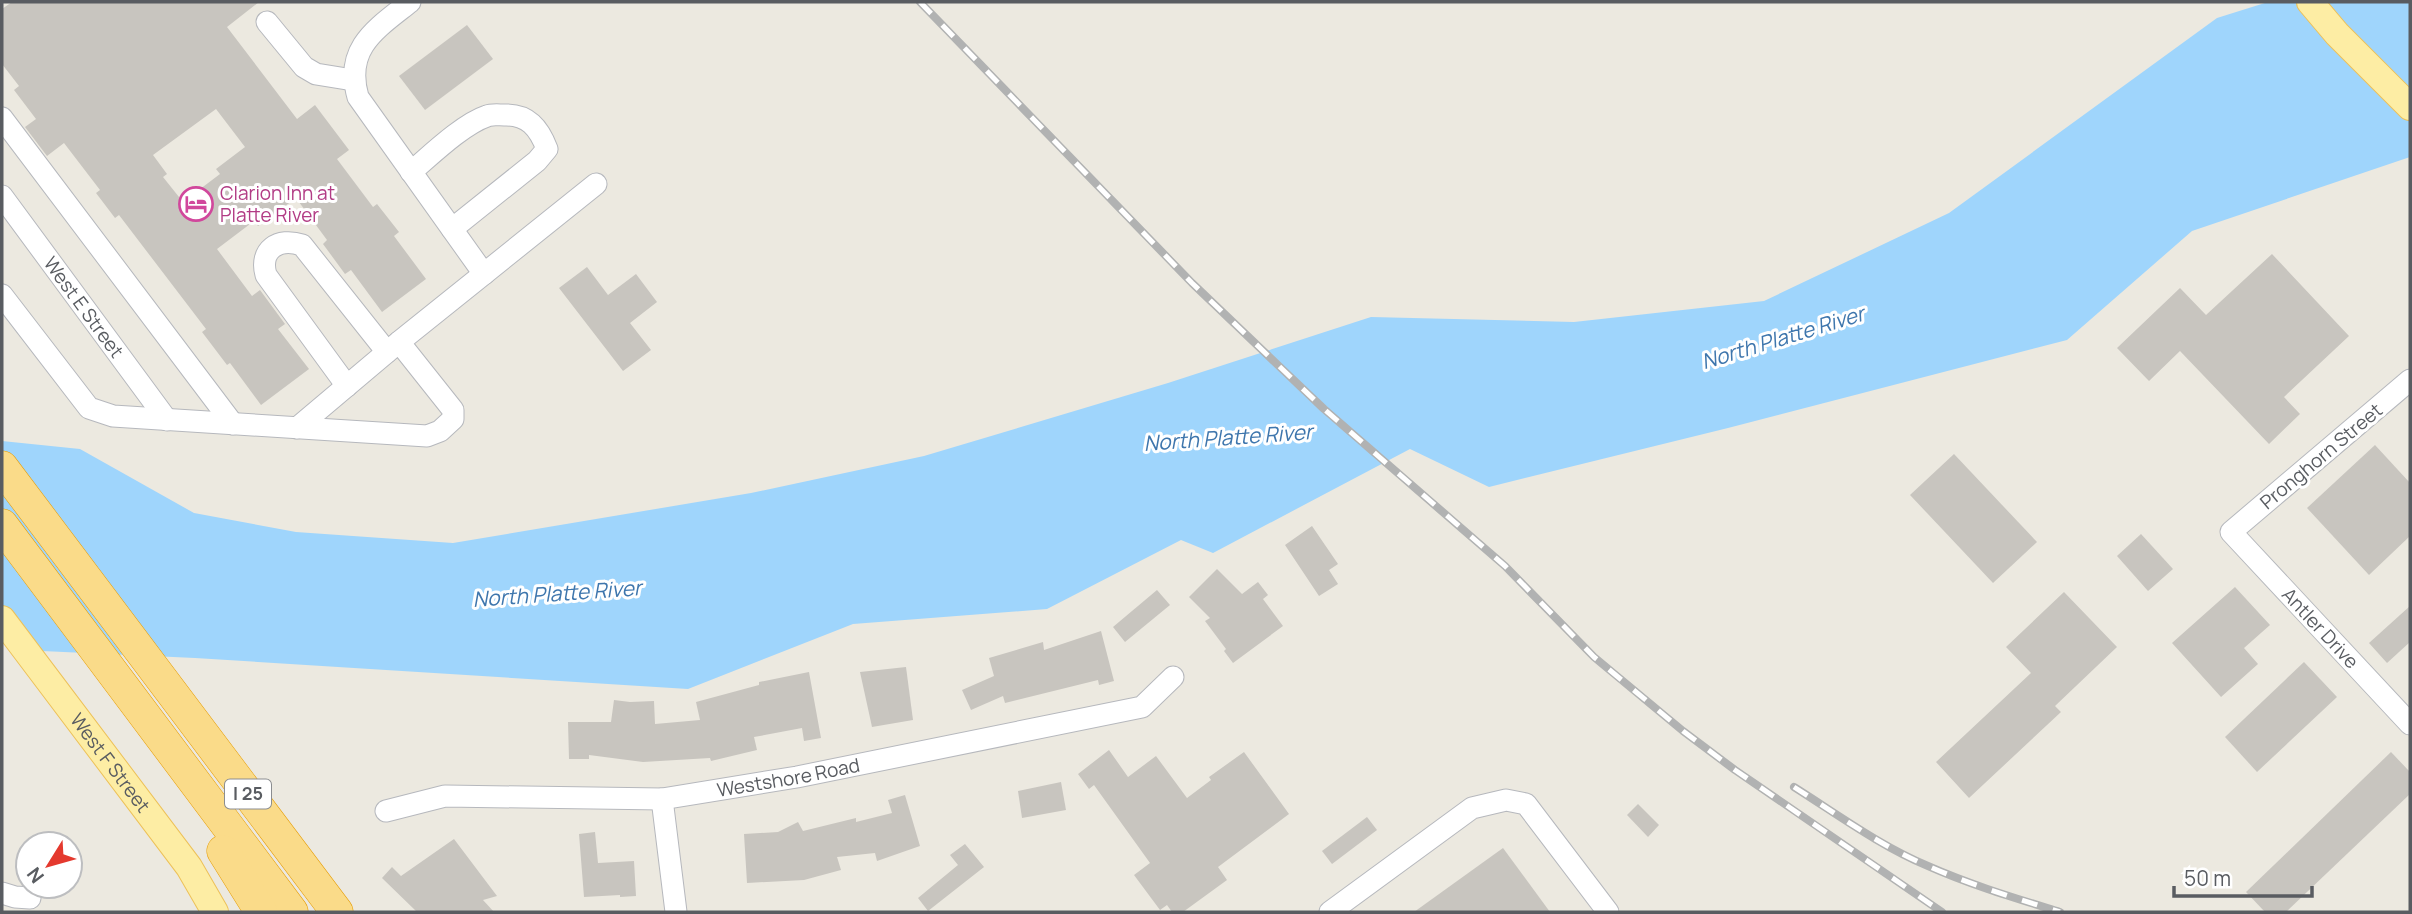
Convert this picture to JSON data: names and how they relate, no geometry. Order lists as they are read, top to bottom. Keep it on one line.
{"streets":{"highway":["I 25"],"main road":["West F Street"],"street":["West E Street","Pronghorn Street","Antler Drive","Westshore Road"]},"crossings":[["Pronghorn Street","Antler Drive"]],"water":["North Platte River"],"places":{"hotel":["Clarion Inn at Platte River"]},"scale_bar":"50 m","north":"bottom left"}
